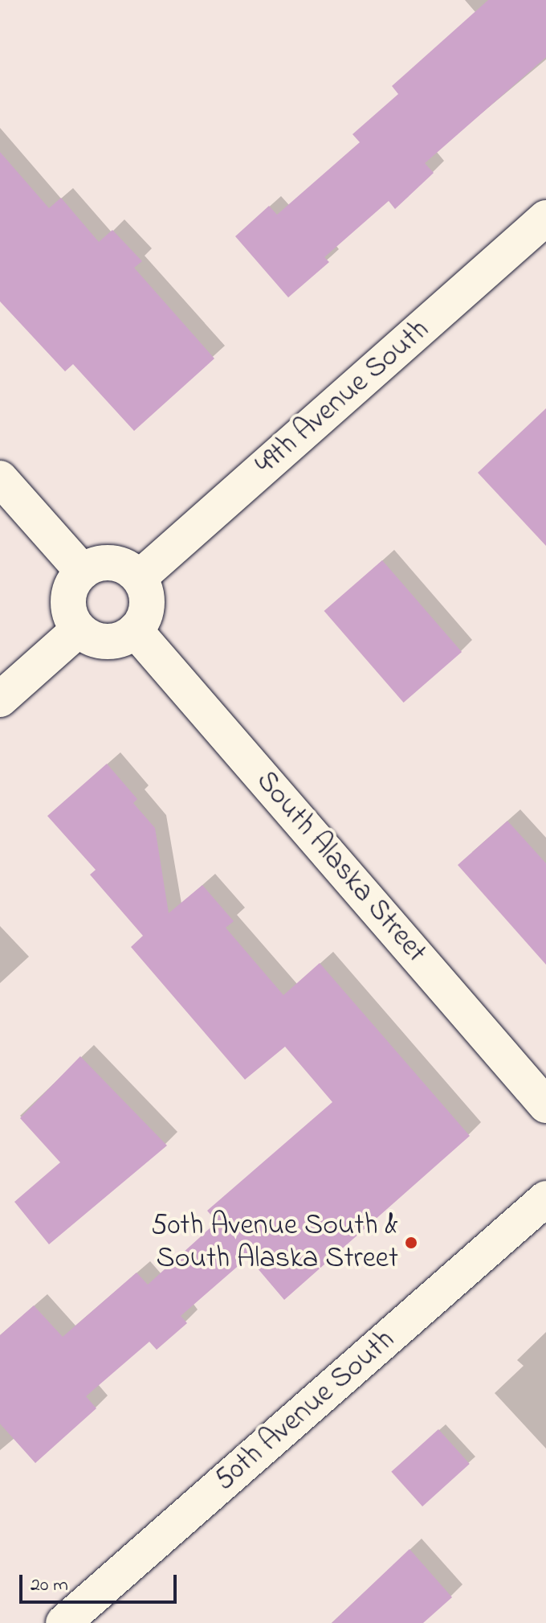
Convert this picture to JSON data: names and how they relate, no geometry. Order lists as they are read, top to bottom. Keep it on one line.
{"streets":{"street":["49th Avenue South","South Alaska Street","50th Avenue South"]},"crossings":[["49th Avenue South","South Alaska Street"]],"places":["50th Avenue South & South Alaska Street"],"scale_bar":"20 m"}
